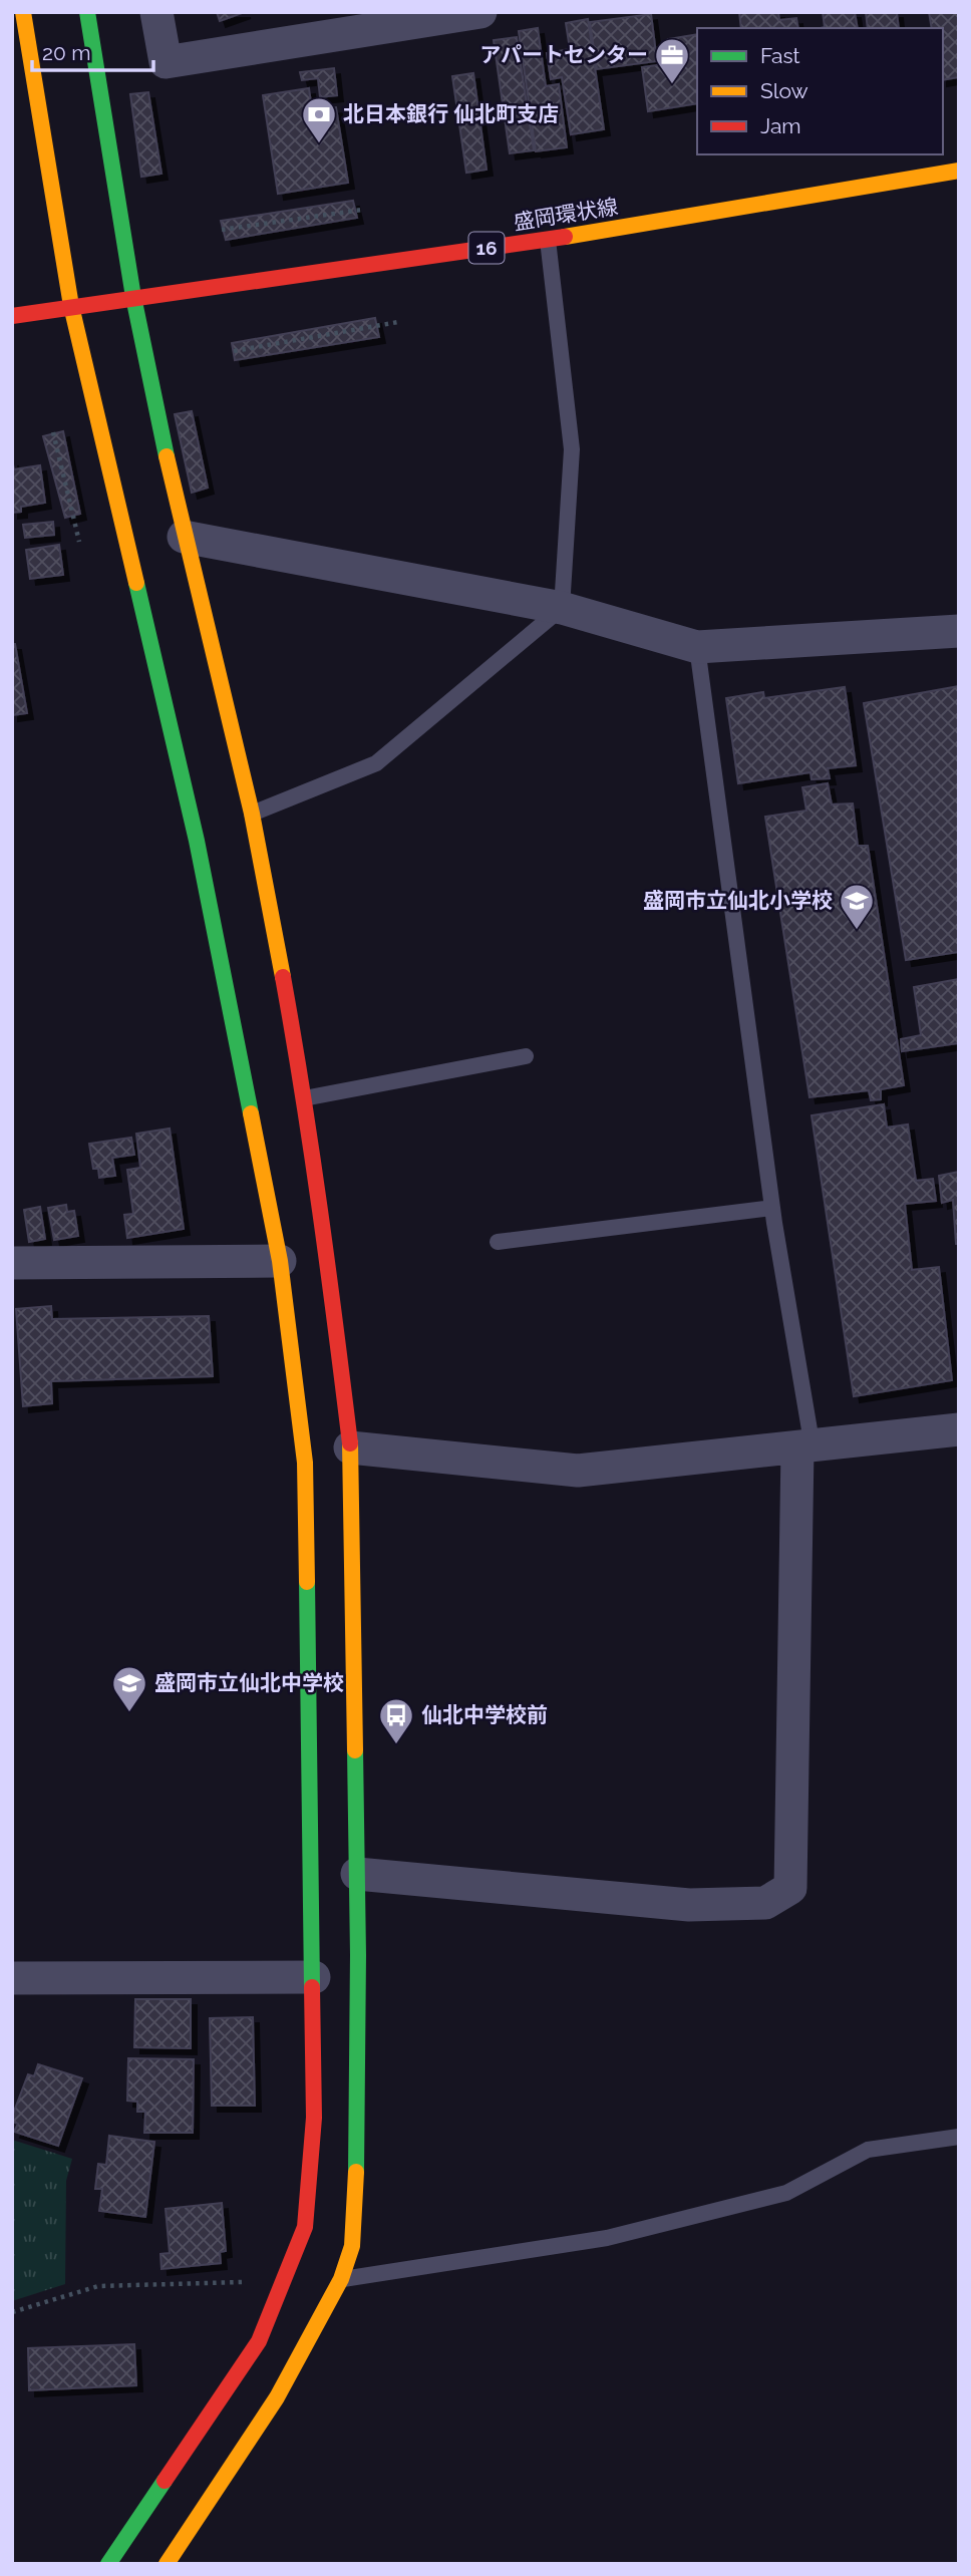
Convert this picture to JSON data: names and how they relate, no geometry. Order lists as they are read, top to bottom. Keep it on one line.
{"streets":{"street":["盛岡環状線","16"]},"places":{"office":["アパートセンター"],"bank":["北日本銀行 仙北町支店"],"school or university":["盛岡市立仙北小学校","盛岡市立仙北中学校"],"bus stop":["仙北中学校前"]},"legend":["Fast","Slow","Jam"],"scale_bar":"20 m"}
